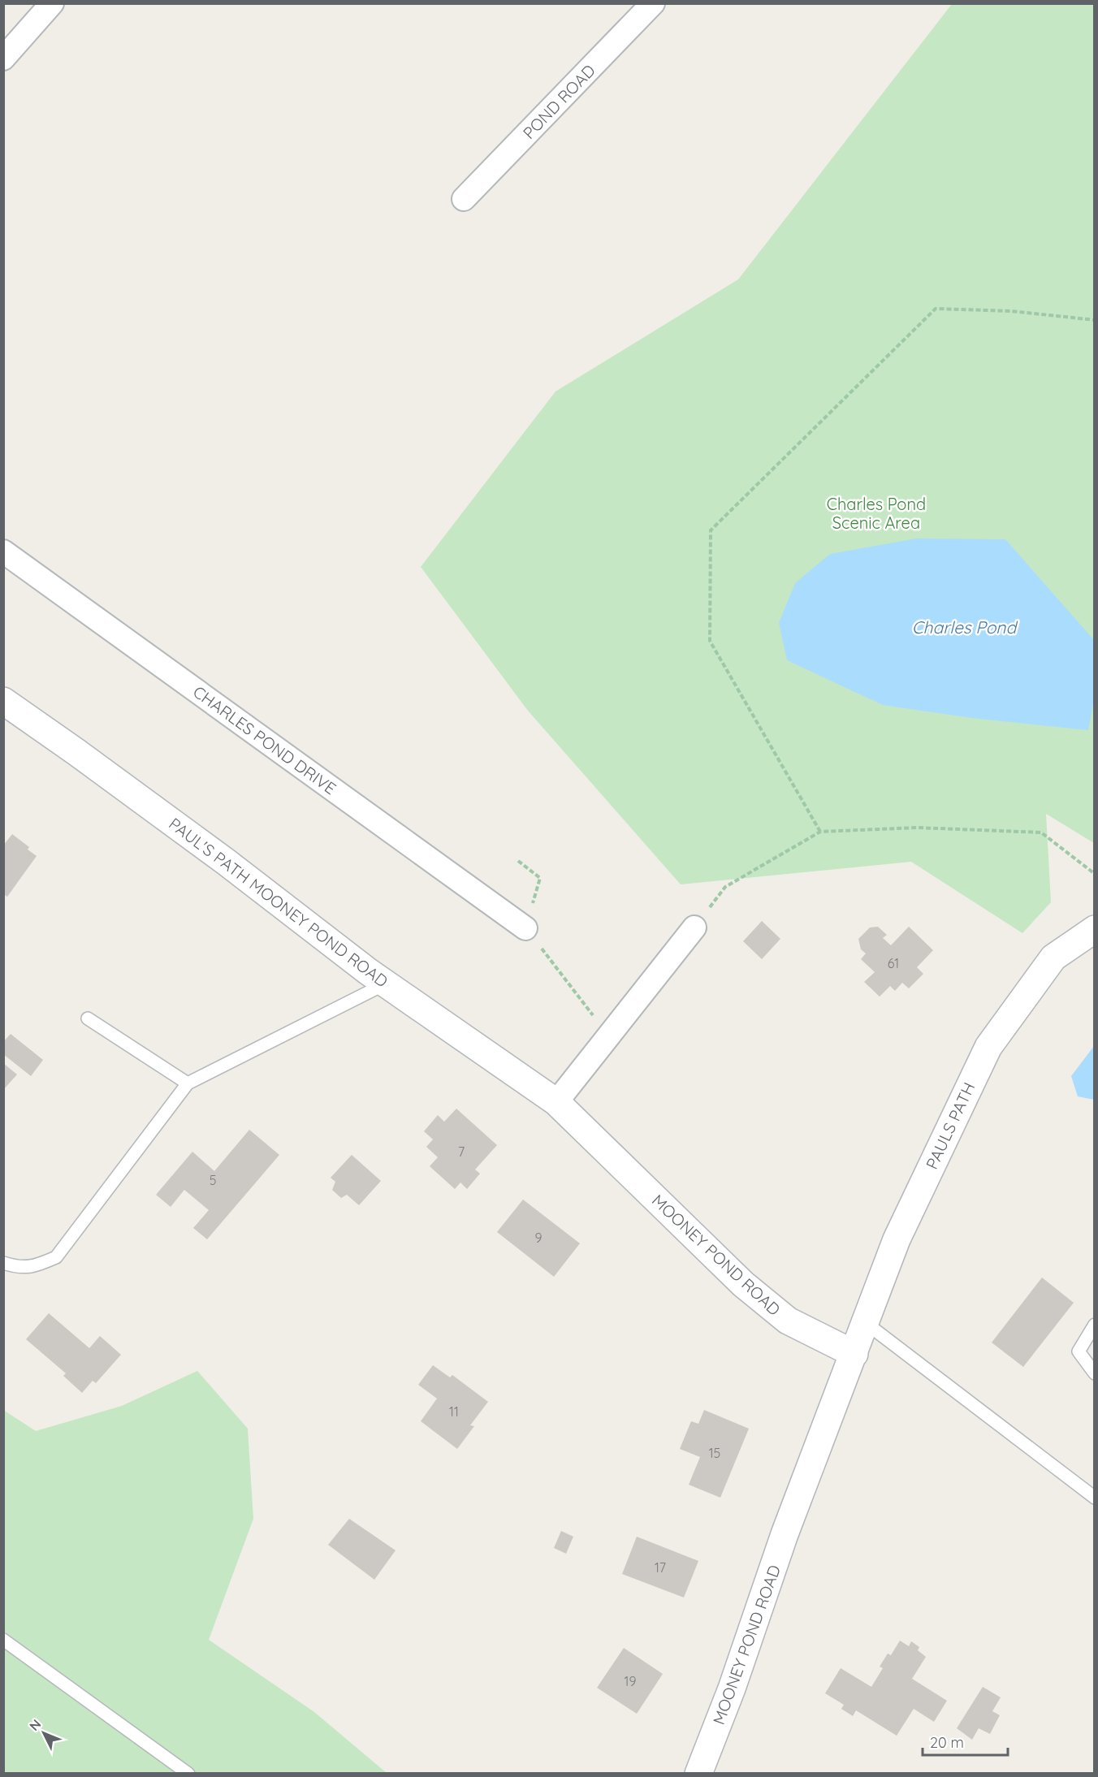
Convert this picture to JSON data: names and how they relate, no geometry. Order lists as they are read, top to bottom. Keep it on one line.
{"streets":{"street":["POND ROAD","CHARLES POND DRIVE","PAUL'S PATH MOONEY POND ROAD","PAULS PATH","MOONEY POND ROAD"]},"crossings":[["PAUL'S PATH MOONEY POND ROAD","MOONEY POND ROAD"],["PAULS PATH","MOONEY POND ROAD"]],"water":["Charles Pond"],"parks":["Charles Pond Scenic Area"],"house_numbers":["61","7","5","9","11","15","17","19"],"scale_bar":"20 m","north":"top left"}
